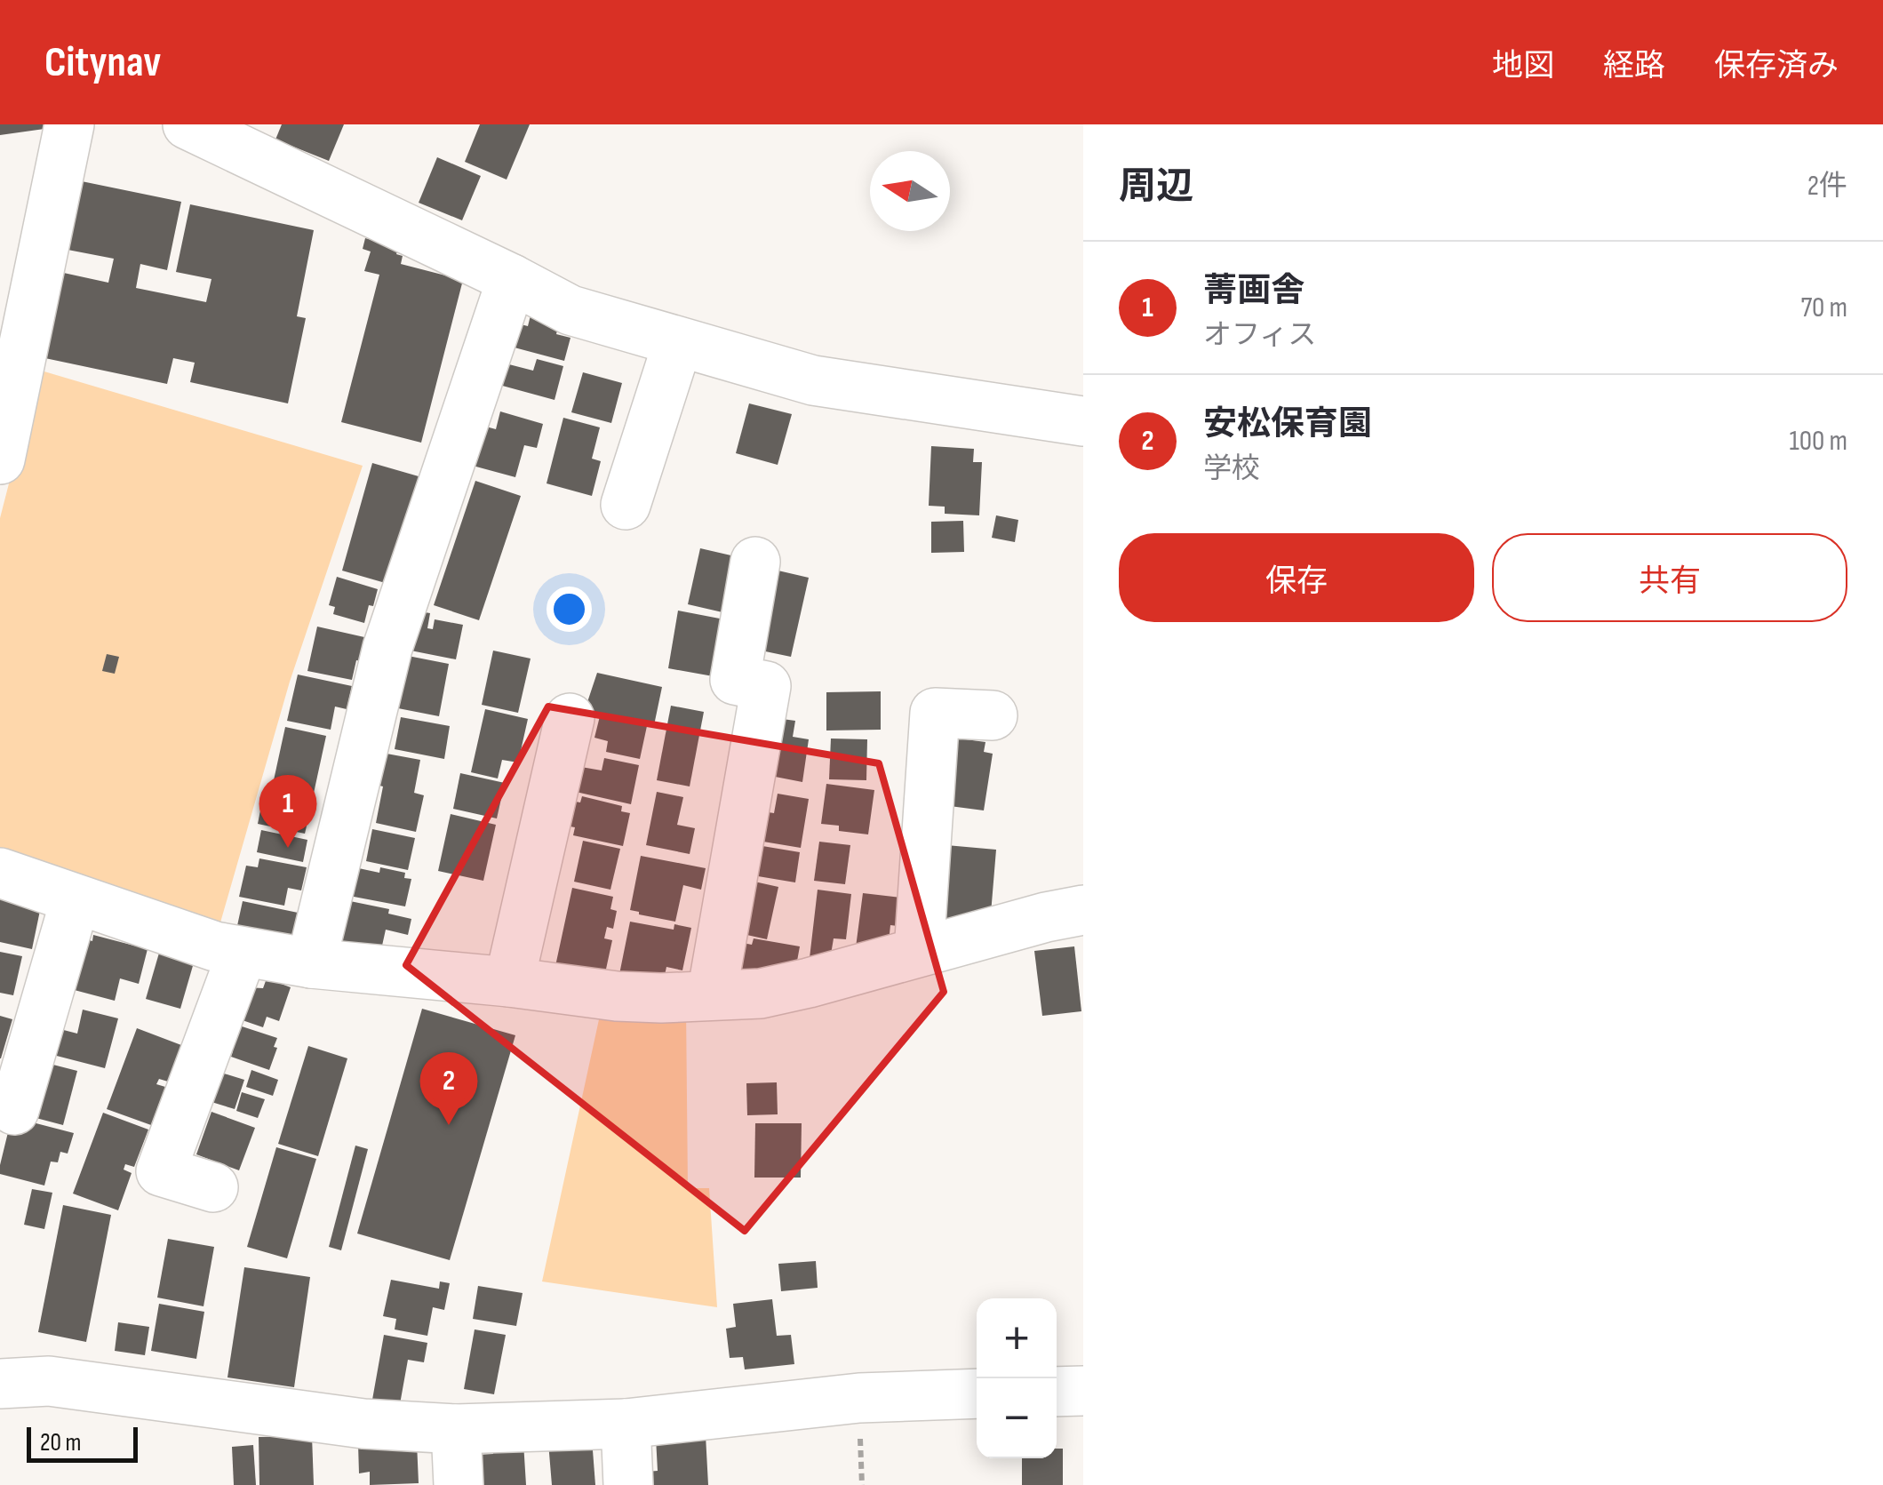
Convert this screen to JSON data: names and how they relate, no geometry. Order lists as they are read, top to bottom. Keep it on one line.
{"scale_bar":"20 m","north":"left","page":{"header":"Citynav","nav":["地図","経路","保存済み"],"heading":["周辺","2件"],"list":[{"mark":"1","name":"菁画舎","note":"オフィス","value":"70 m"},{"mark":"2","name":"安松保育園","note":"学校","value":"100 m"}],"buttons":["保存","共有"],"pins":["1","2"],"map_buttons":["+","−"],"scale":"20 m"}}
